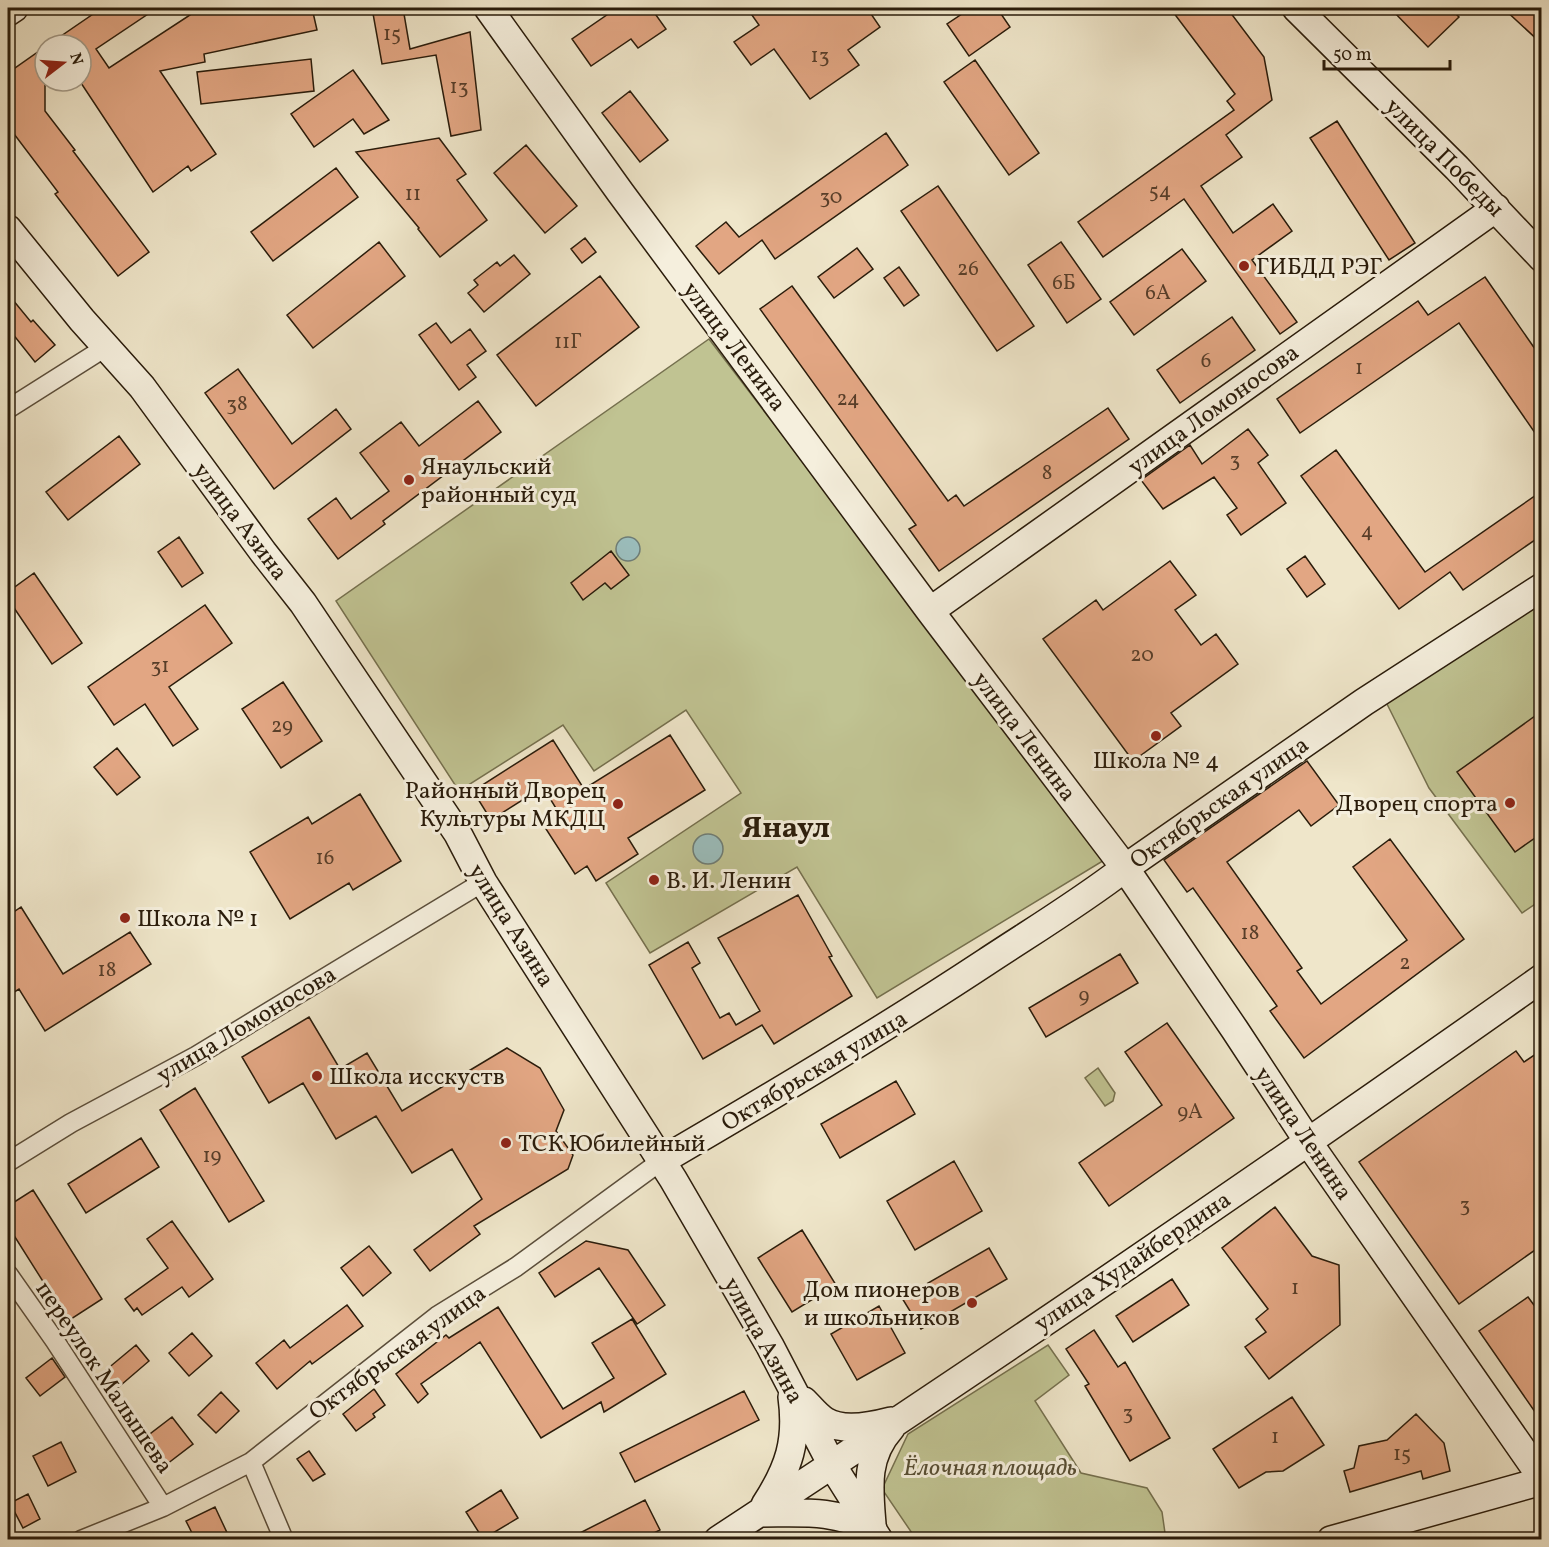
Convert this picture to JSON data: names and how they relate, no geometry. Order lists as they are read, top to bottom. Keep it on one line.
{"streets":{"street":["улица Победы","улица Ленина","улица Ломоносова","улица Азина","Октябрьская улица","улица Худайбердина","переулок Малышева"]},"crossings":[["улица Победы","улица Ломоносова"],["улица Ленина","улица Ломоносова"],["улица Ленина","Октябрьская улица"],["улица Ленина","улица Худайбердина"],["улица Ломоносова","улица Азина"],["улица Азина","Октябрьская улица"],["улица Азина","улица Худайбердина"],["Октябрьская улица","переулок Малышева"]],"districts":["Янаул"],"parks":["Ёлочная площадь"],"places":["ГИБДД РЭГ","Янаульский районный суд","Школа № 4","Дворец спорта","Районный Дворец Культуры МКДЦ","В. И. Ленин","Школа № 1","Школа исскуств","ТСК Юбилейный","Дом пионеров и школьников"],"house_numbers":["15","13","13","54","11","30","26","6Б","6А","11Г","6","1","24","38","3","8","4","20","31","29","16","18","2","18","9","9А","19","3","1","3","1","15"],"scale_bar":"50 m","north":"right"}
